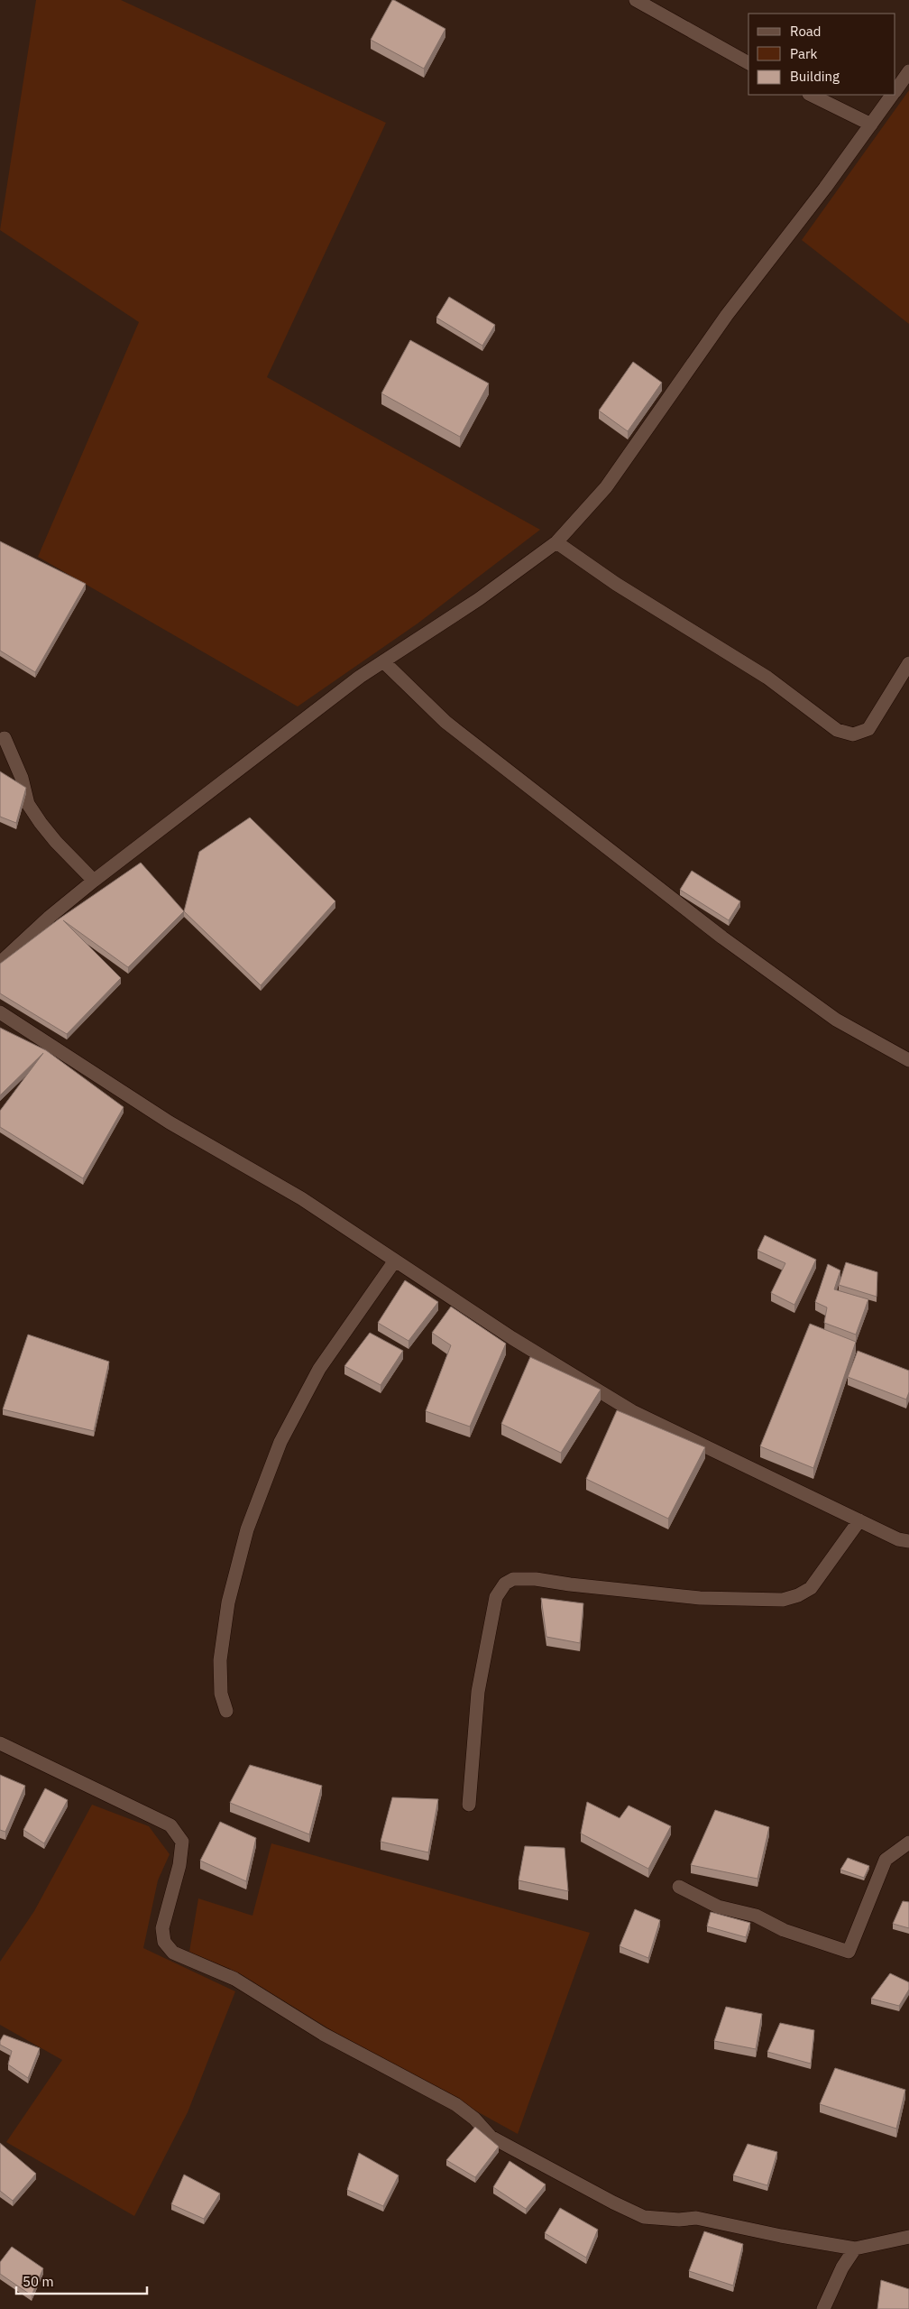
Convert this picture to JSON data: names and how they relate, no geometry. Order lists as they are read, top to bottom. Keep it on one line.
{"legend":["Road","Park","Building"],"scale_bar":"50 m"}
